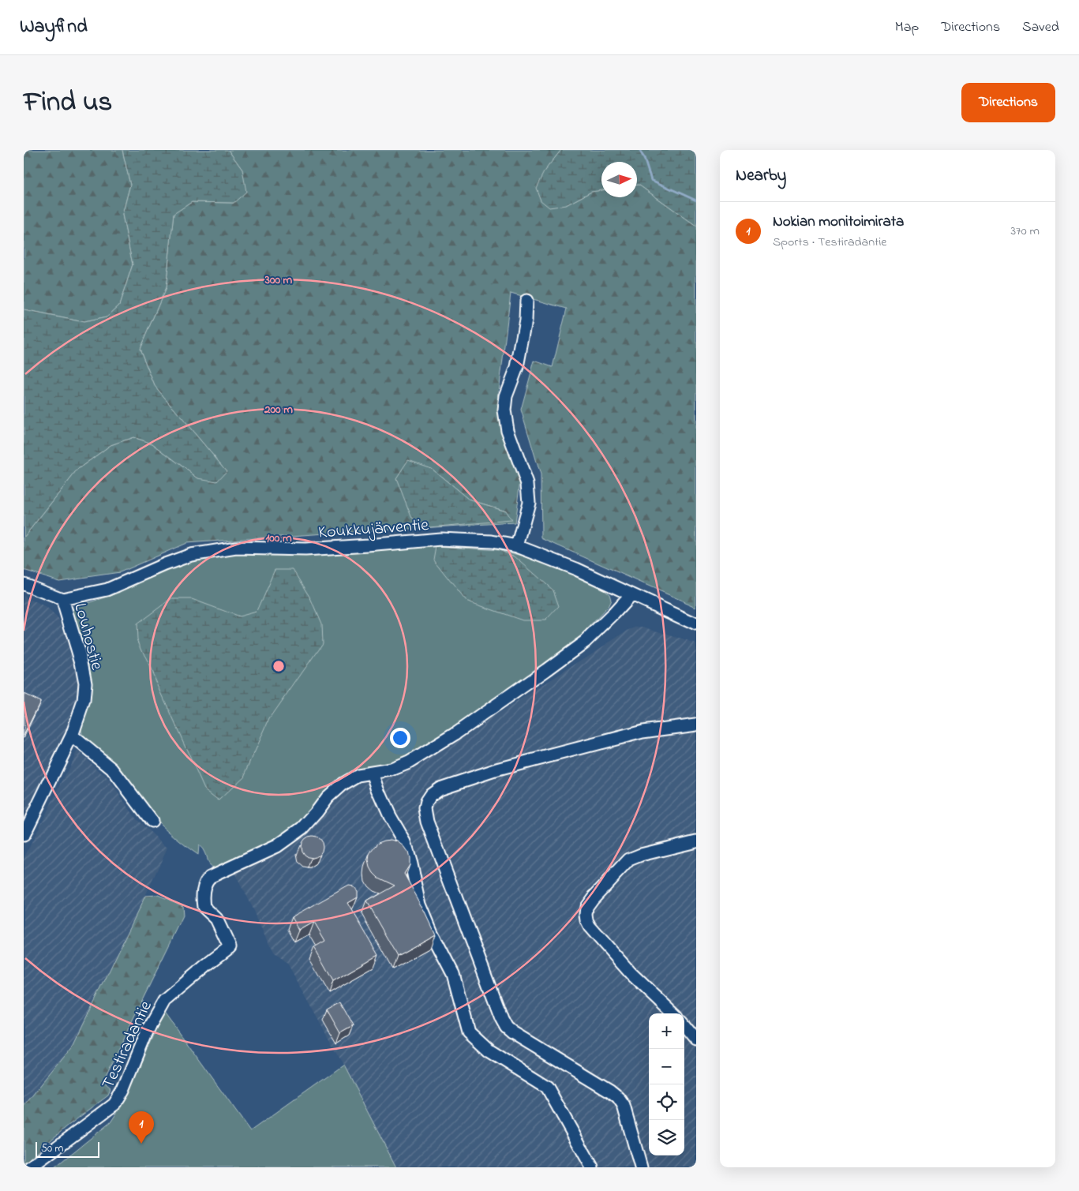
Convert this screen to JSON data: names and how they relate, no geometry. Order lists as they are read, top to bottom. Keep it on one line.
{"streets":{"street":["Koukkujärventie","Louhostie","Testiradantie"]},"crossings":[["Koukkujärventie","Louhostie"]],"scale_bar":"50 m","north":"right","page":{"header":"Wayfind","nav":["Map","Directions","Saved"],"title":"Find us","buttons":"Directions","heading":"Nearby","list":[{"mark":"1","name":"Nokian monitoimirata","note":"Sports · Testiradantie","value":"370 m"}],"map_buttons":["+","−"],"pins":"1","scale":"50 m"},"rings":["300 m","200 m","100 m"]}
